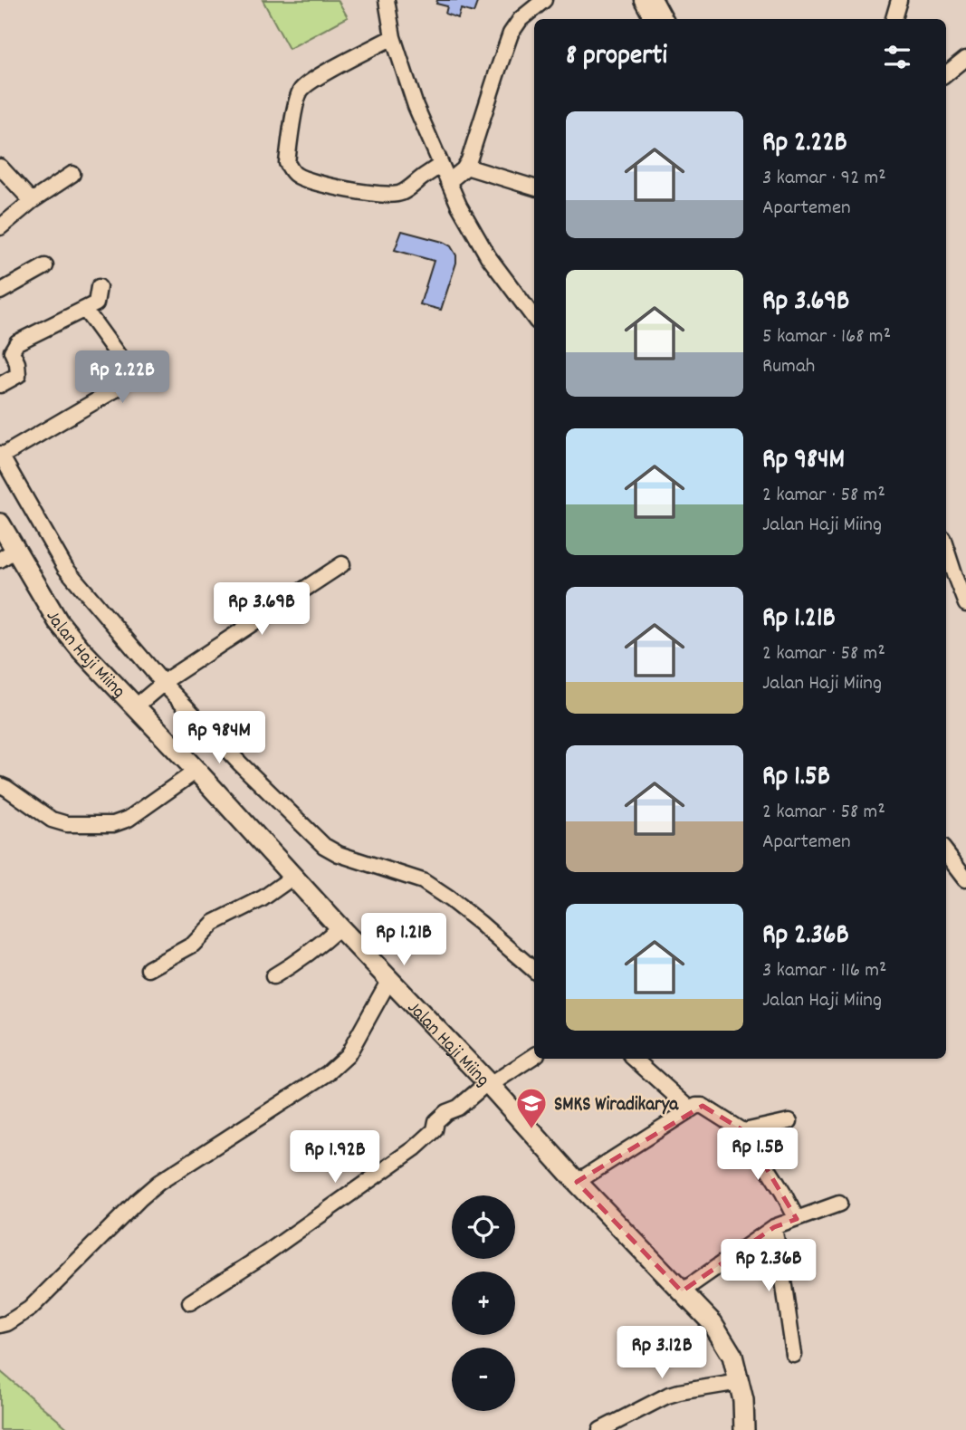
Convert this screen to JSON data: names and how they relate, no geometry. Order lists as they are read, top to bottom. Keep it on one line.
{"streets":{"main road":["Jalan Haji Miing"]},"places":{"school or university":["SMKS Wiradikarya"]},"page":{"heading":"8 properti","list":[{"name":"Rp 2.22B","note":"3 kamar · 92 m² · Apartemen"},{"name":"Rp 3.69B","note":"5 kamar · 168 m² · Rumah"},{"name":"Rp 984M","note":"2 kamar · 58 m² · Jalan Haji Miing"},{"name":"Rp 1.21B","note":"2 kamar · 58 m² · Jalan Haji Miing"},{"name":"Rp 1.5B","note":"2 kamar · 58 m² · Apartemen"},{"name":"Rp 2.36B","note":"3 kamar · 116 m² · Jalan Haji Miing"}],"price":["Rp 2.22B","Rp 3.69B","Rp 984M","Rp 1.21B","Rp 1.5B","Rp 1.92B","Rp 2.36B","Rp 3.12B"],"map_buttons":["+","−"]}}
